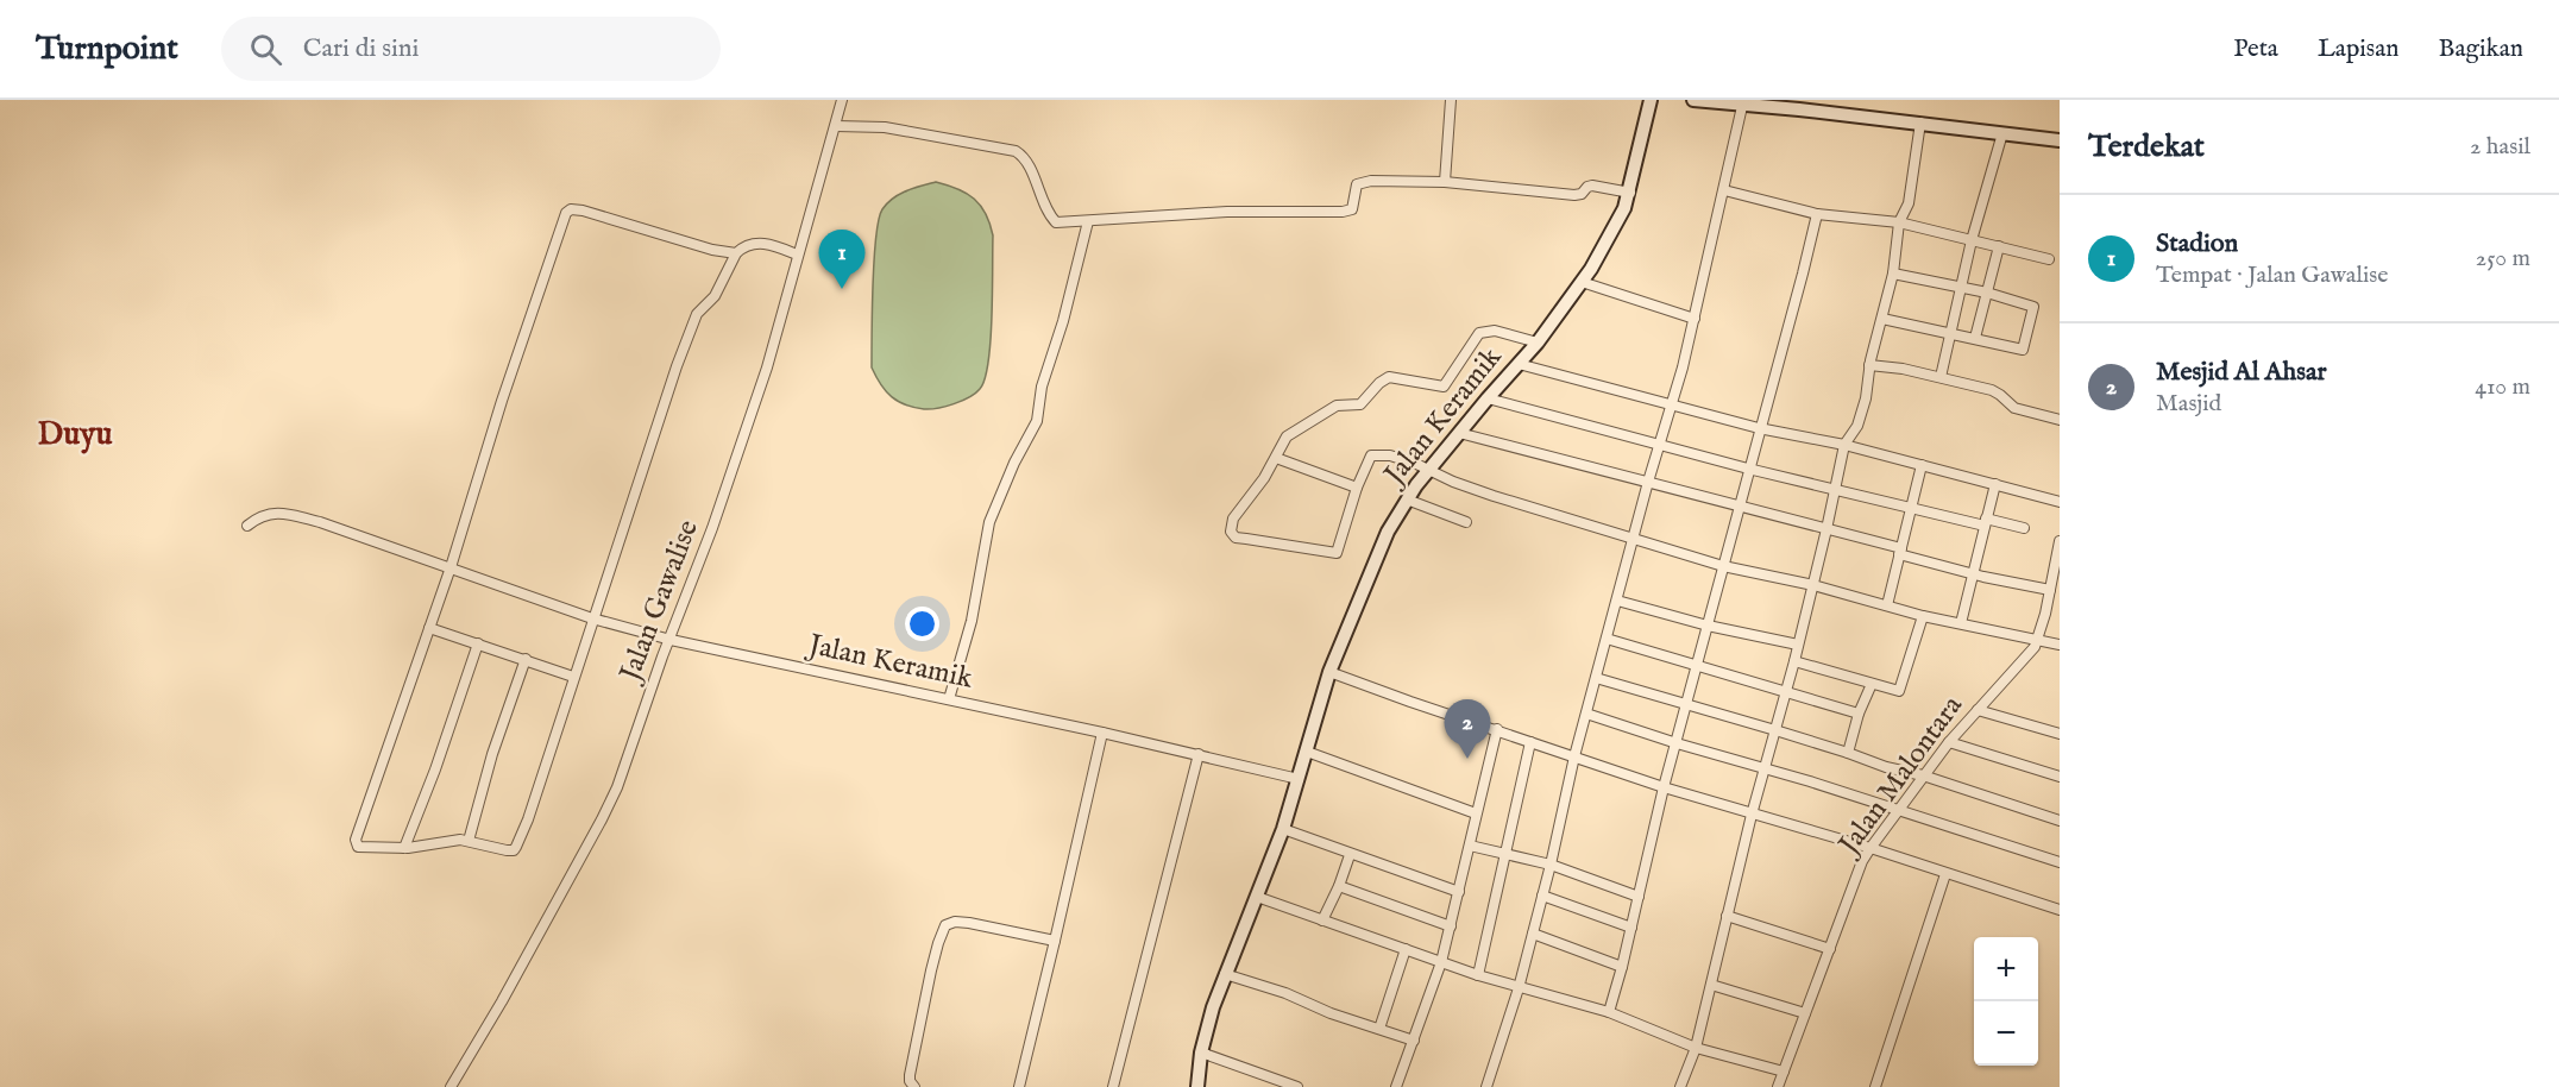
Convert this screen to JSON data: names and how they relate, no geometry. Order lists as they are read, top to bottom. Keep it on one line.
{"streets":{"street":["Jalan Keramik","Jalan Gawalise","Jalan Malontara"]},"crossings":[["Jalan Keramik","Jalan Gawalise"]],"districts":["Duyu"],"page":{"header":"Turnpoint","search":"Cari di sini","nav":["Peta","Lapisan","Bagikan"],"heading":["Terdekat","2 hasil"],"list":[{"mark":"1","name":"Stadion","note":"Tempat · Jalan Gawalise","value":"250 m"},{"mark":"2","name":"Mesjid Al Ahsar","note":"Masjid","value":"410 m"}],"pins":["1","2"],"map_buttons":["+","−"]}}
